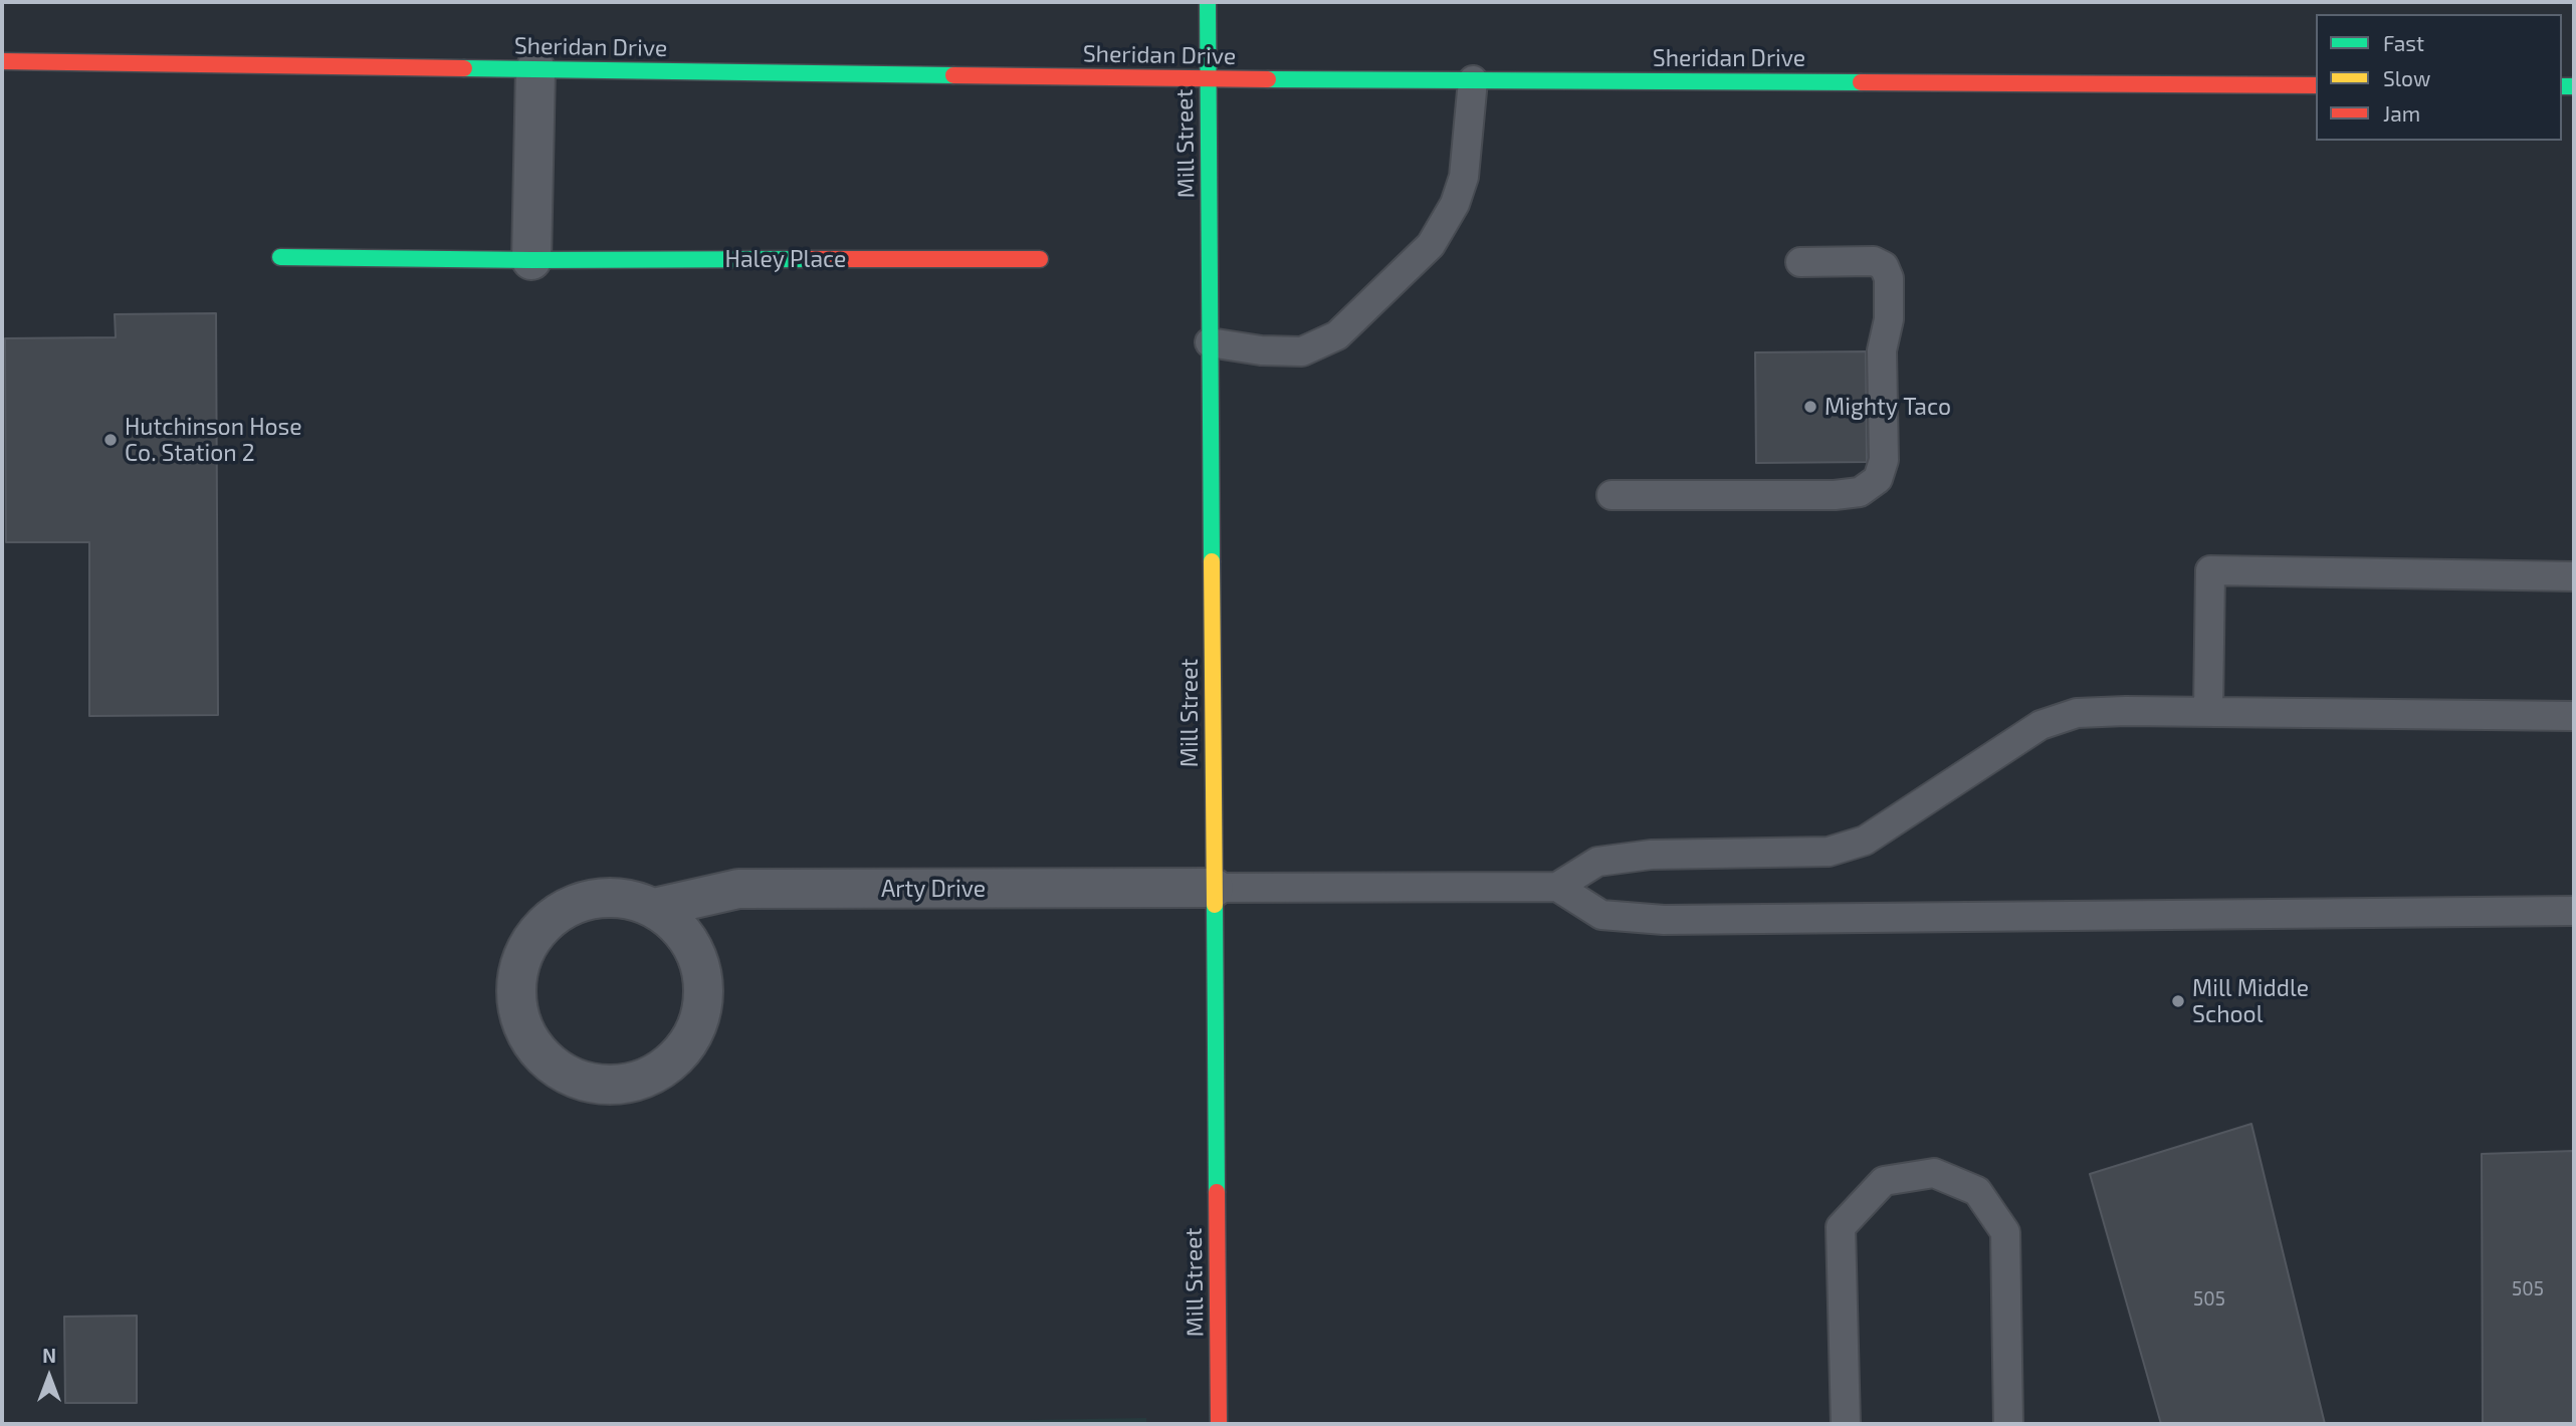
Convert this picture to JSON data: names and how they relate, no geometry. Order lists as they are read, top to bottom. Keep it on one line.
{"streets":{"main road":["Sheridan Drive","Mill Street","Haley Place"],"street":["Arty Drive"]},"crossings":[["Sheridan Drive","Mill Street"],["Mill Street","Arty Drive"]],"places":["Mighty Taco","Hutchinson Hose Co. Station 2","Mill Middle School"],"house_numbers":["505","505"],"legend":["Fast","Slow","Jam"],"north":"top"}
